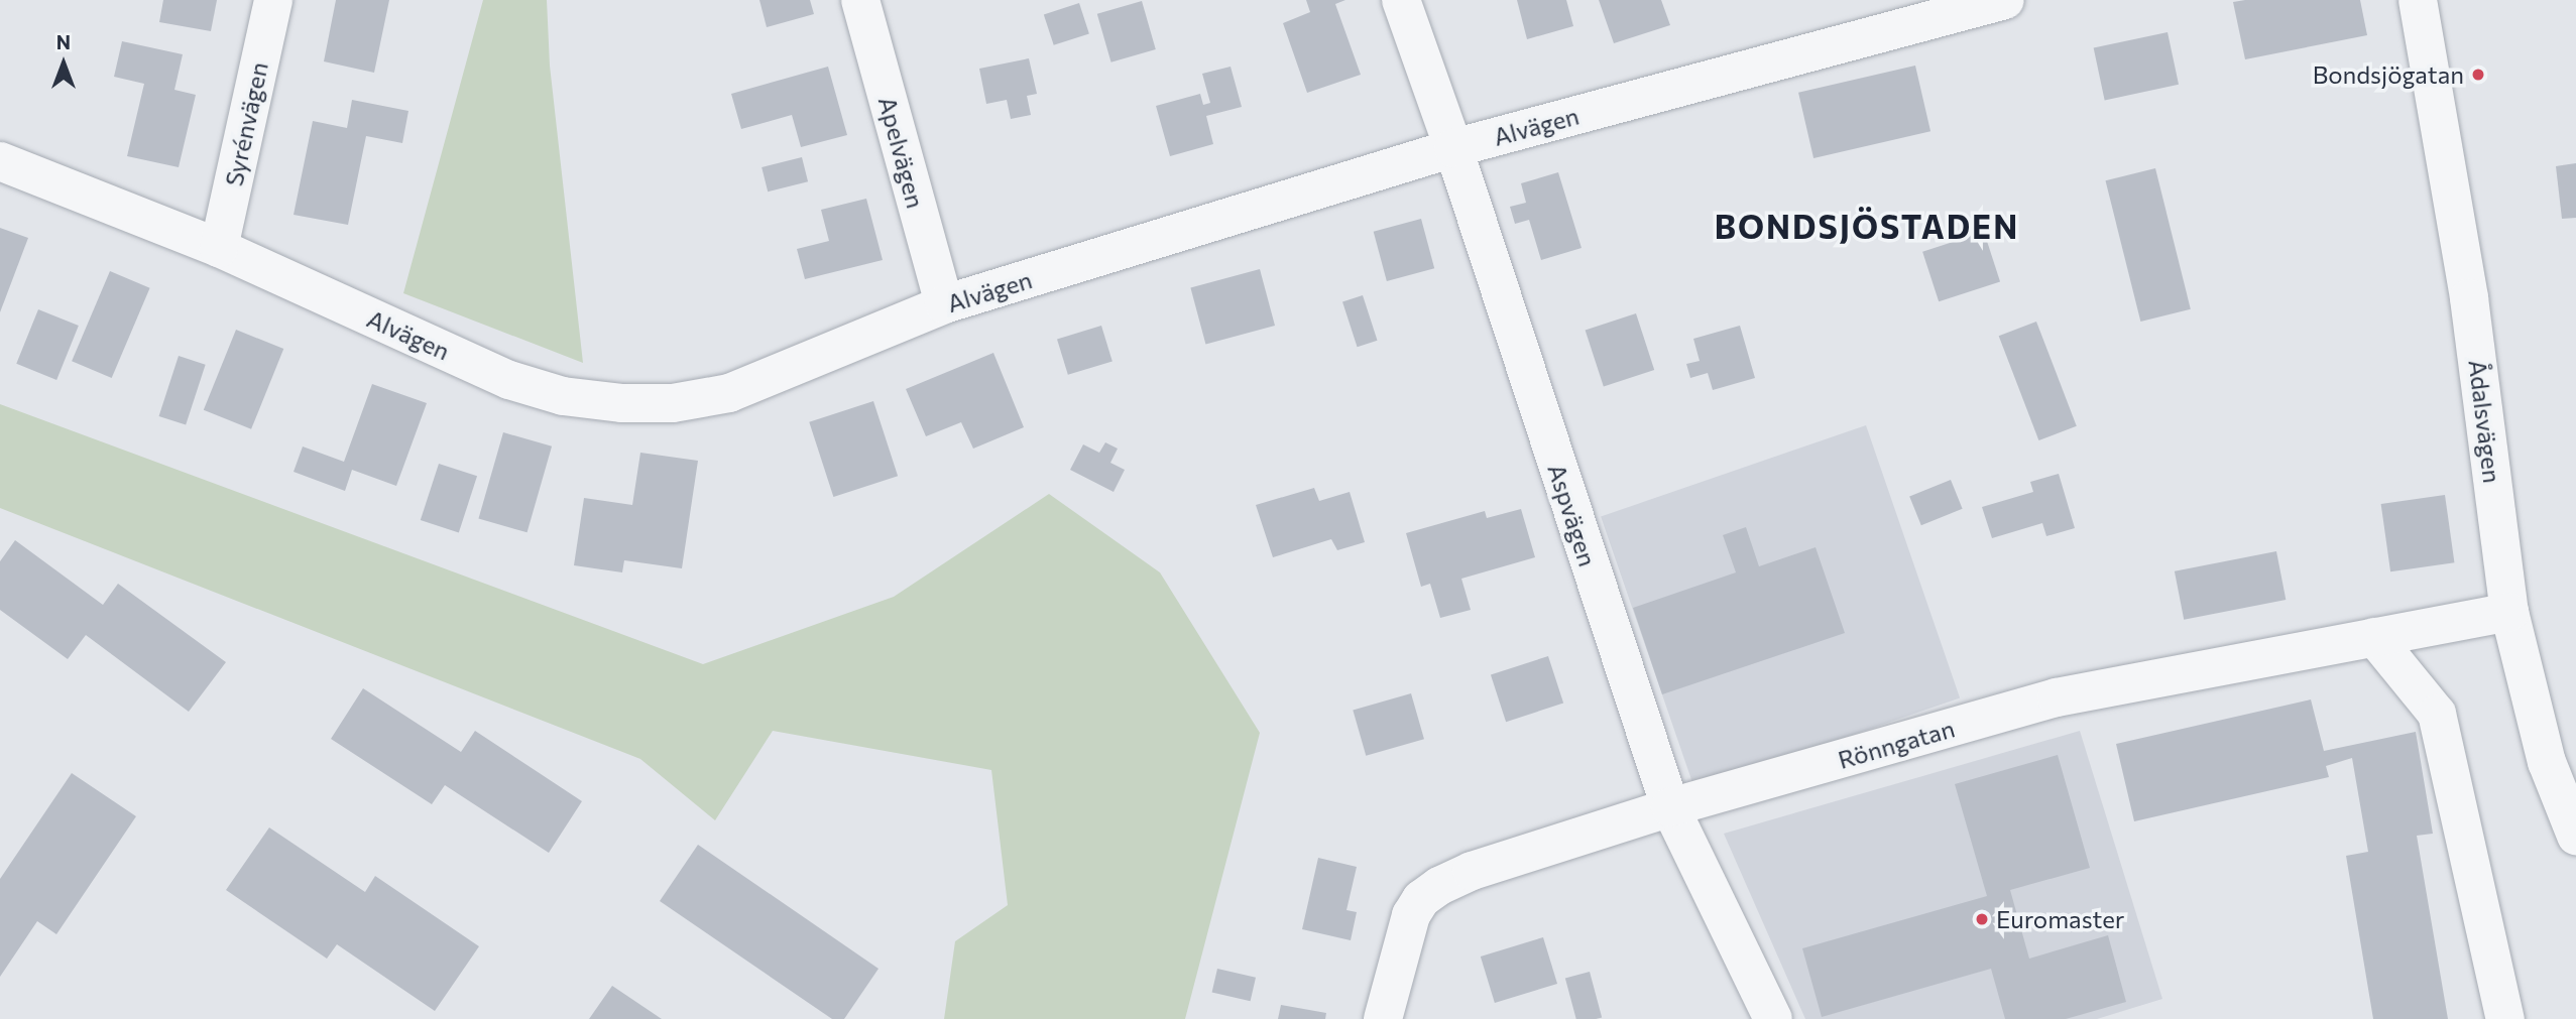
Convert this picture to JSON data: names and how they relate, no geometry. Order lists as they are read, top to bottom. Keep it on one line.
{"streets":{"street":["Syrénvägen","Alvägen","Apelvägen","Ådalsvägen","Aspvägen","Rönngatan"]},"crossings":[["Syrénvägen","Alvägen"],["Alvägen","Apelvägen"],["Alvägen","Aspvägen"],["Ådalsvägen","Rönngatan"],["Aspvägen","Rönngatan"]],"districts":["BONDSJÖSTADEN"],"places":["Bondsjögatan","Euromaster"],"north":"top"}
